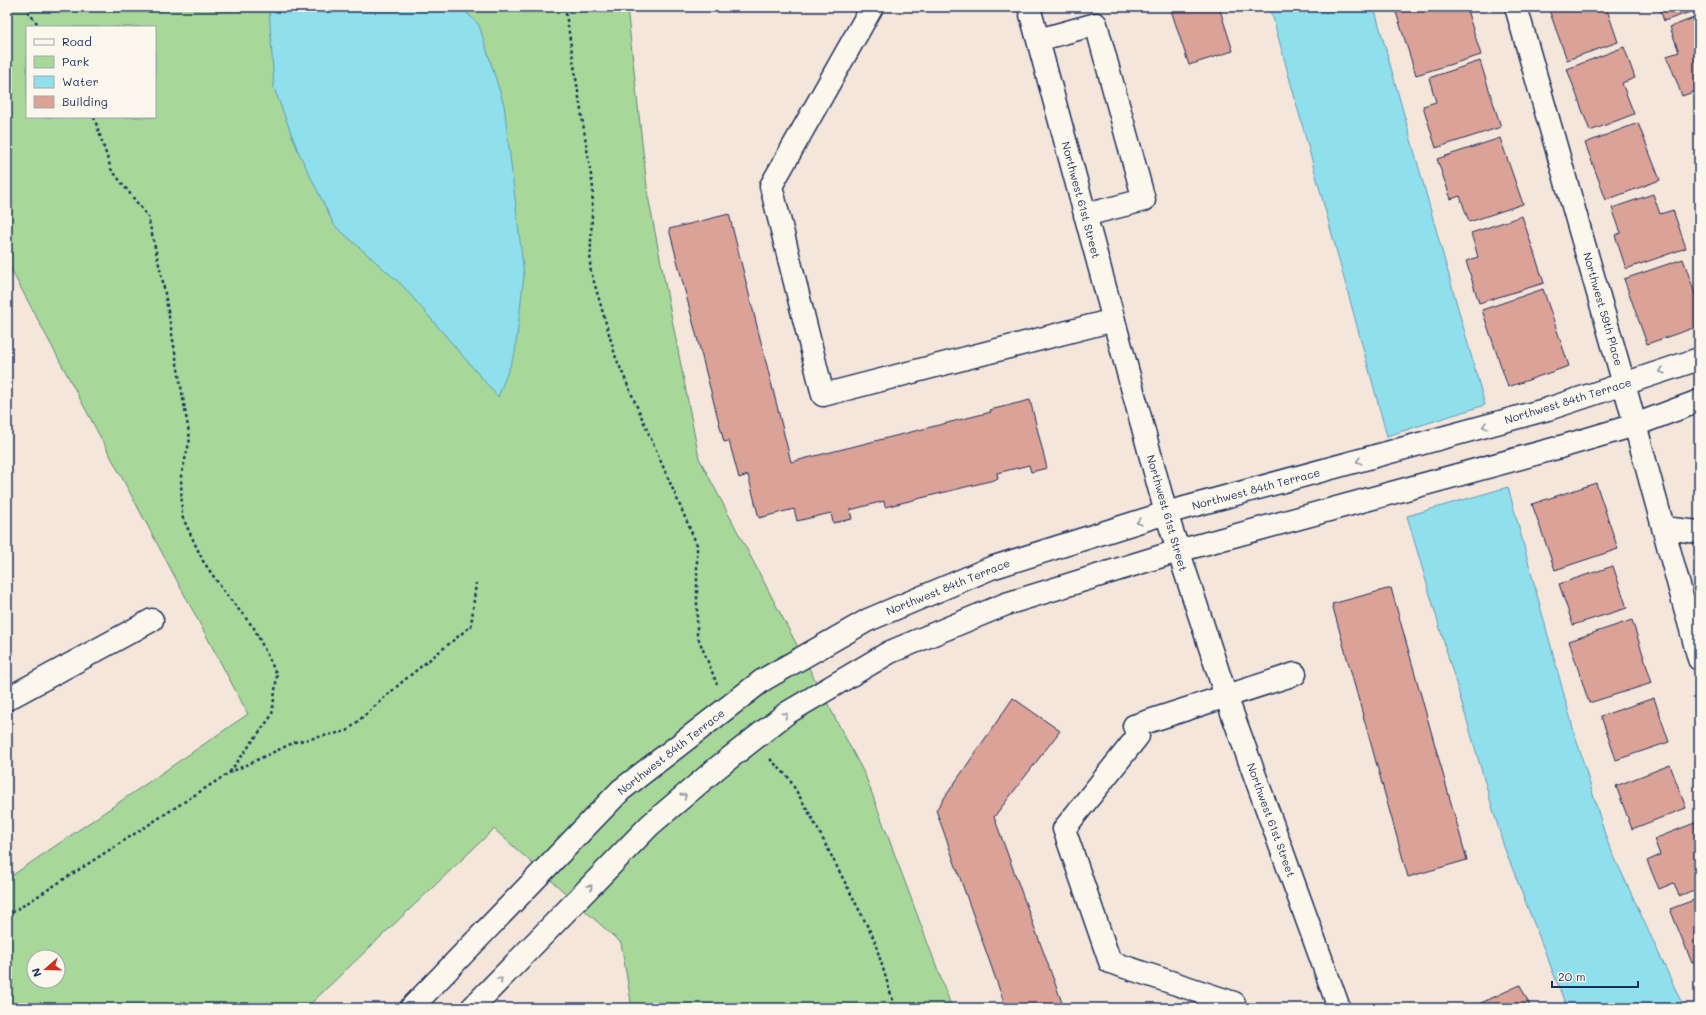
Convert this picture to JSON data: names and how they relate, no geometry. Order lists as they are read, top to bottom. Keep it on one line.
{"streets":{"street":["Northwest 61st Street","Northwest 59th Place","Northwest 84th Terrace"]},"crossings":[["Northwest 61st Street","Northwest 84th Terrace"],["Northwest 59th Place","Northwest 84th Terrace"]],"legend":["Road","Park","Water","Building"],"scale_bar":"20 m","north":"left"}
